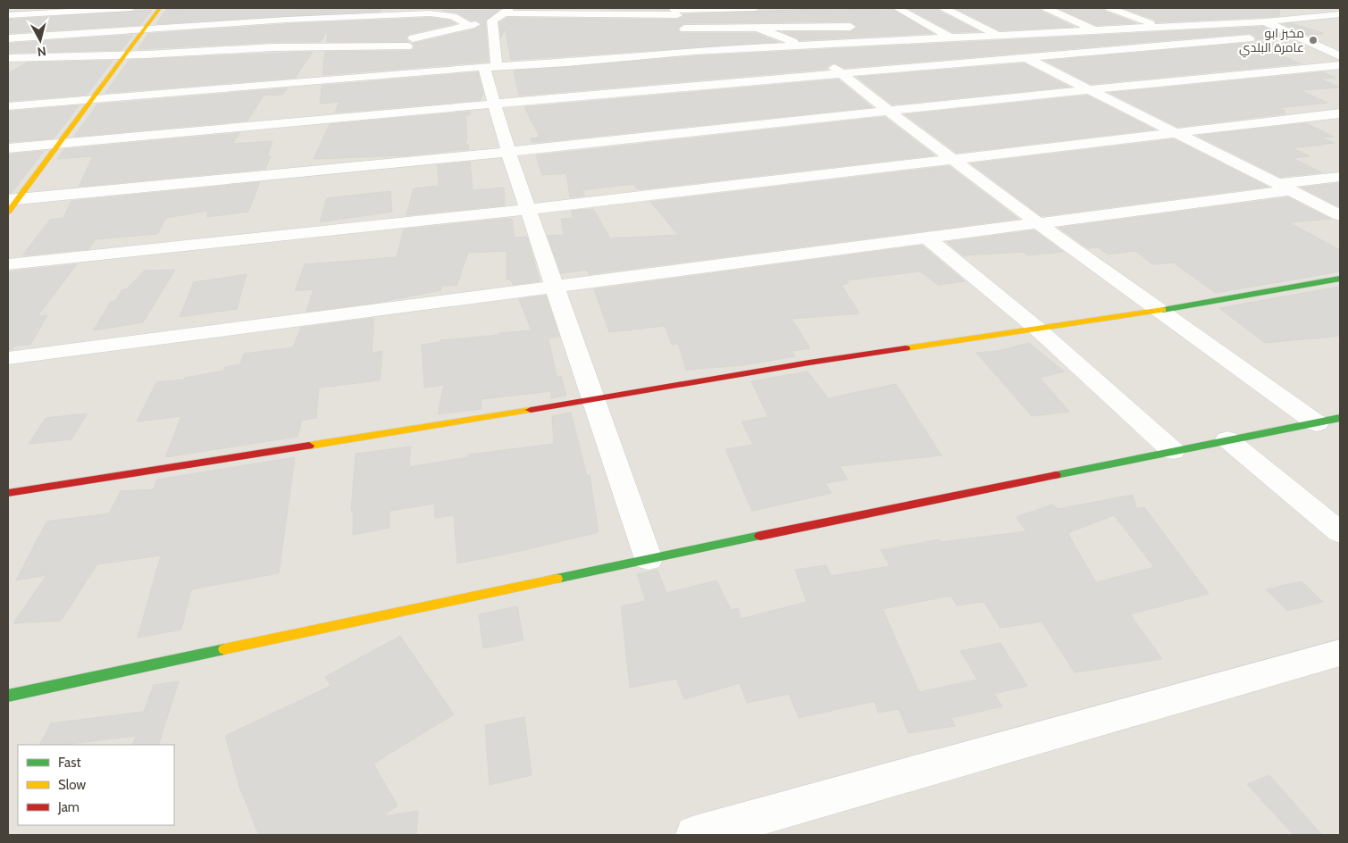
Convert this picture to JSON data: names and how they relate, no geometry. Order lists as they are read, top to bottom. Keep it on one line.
{"places":["مخبز ابو عامرة البلدي"],"legend":["Fast","Slow","Jam"],"north":"bottom"}
